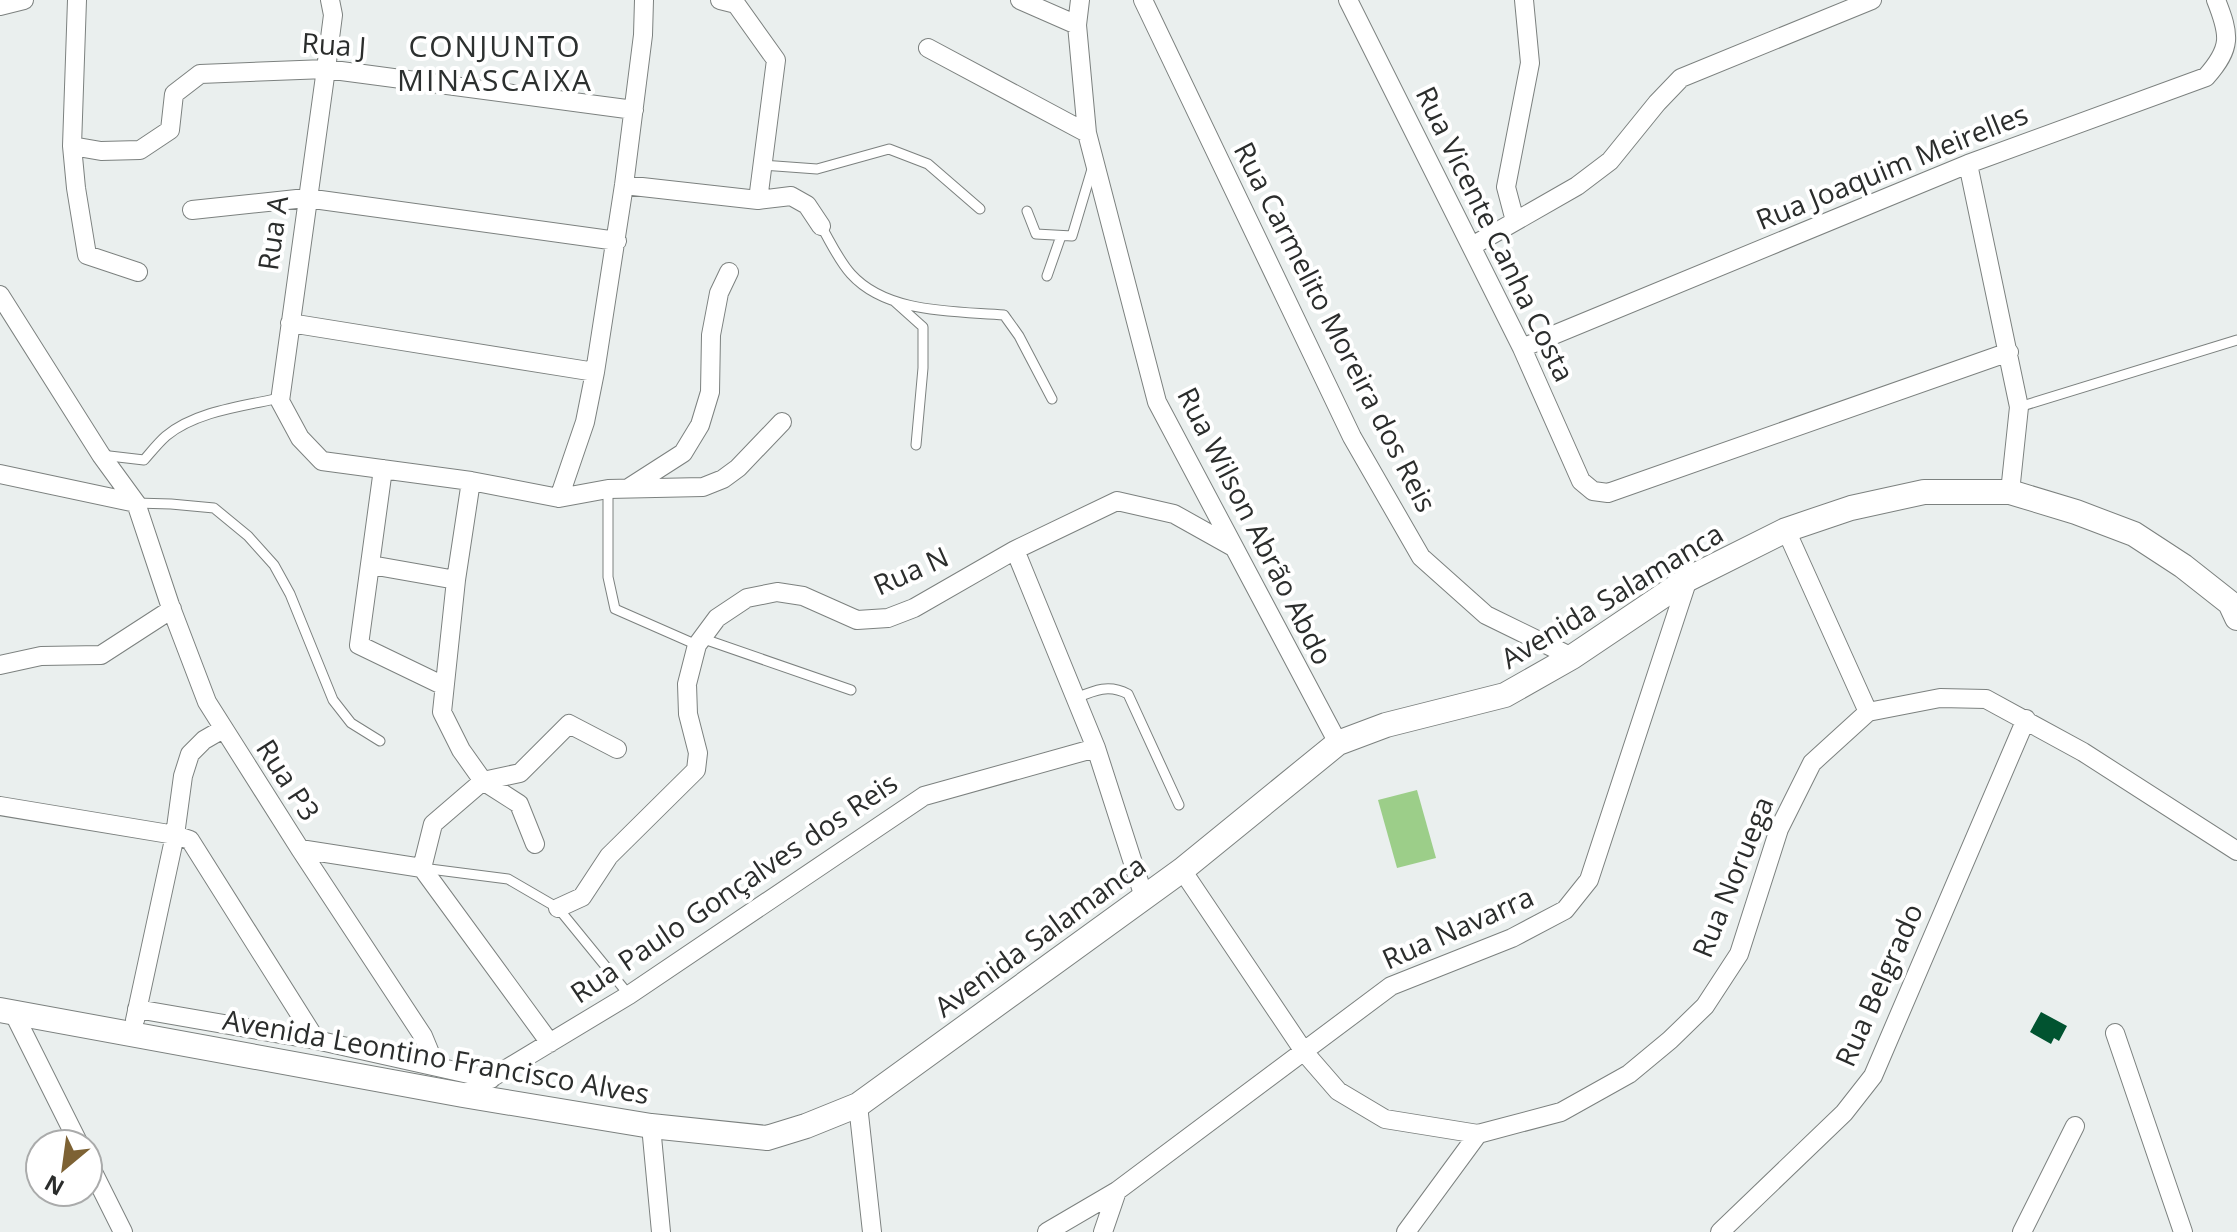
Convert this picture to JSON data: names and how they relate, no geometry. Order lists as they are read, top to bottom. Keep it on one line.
{"streets":{"street":["Rua J","Rua Joaquim Meirelles","Rua A","Rua Vicente Canha Costa","Rua Carmelito Moreira dos Reis","Rua Wilson Abrão Abdo","Rua N","Avenida Salamanca","Rua P3","Rua Noruega","Rua Paulo Gonçalves dos Reis","Rua Navarra","Rua Belgrado","Avenida Leontino Francisco Alves"]},"crossings":[["Rua J","Rua A"],["Rua Joaquim Meirelles","Rua Vicente Canha Costa"],["Rua Carmelito Moreira dos Reis","Avenida Salamanca"],["Rua Wilson Abrão Abdo","Rua N"],["Rua Wilson Abrão Abdo","Avenida Salamanca"],["Avenida Salamanca","Rua Noruega"],["Avenida Salamanca","Rua Navarra"],["Avenida Salamanca","Avenida Leontino Francisco Alves"],["Rua P3","Avenida Leontino Francisco Alves"],["Rua Noruega","Rua Navarra"],["Rua Paulo Gonçalves dos Reis","Avenida Leontino Francisco Alves"]],"districts":["CONJUNTO MINASCAIXA"],"north":"bottom left"}
